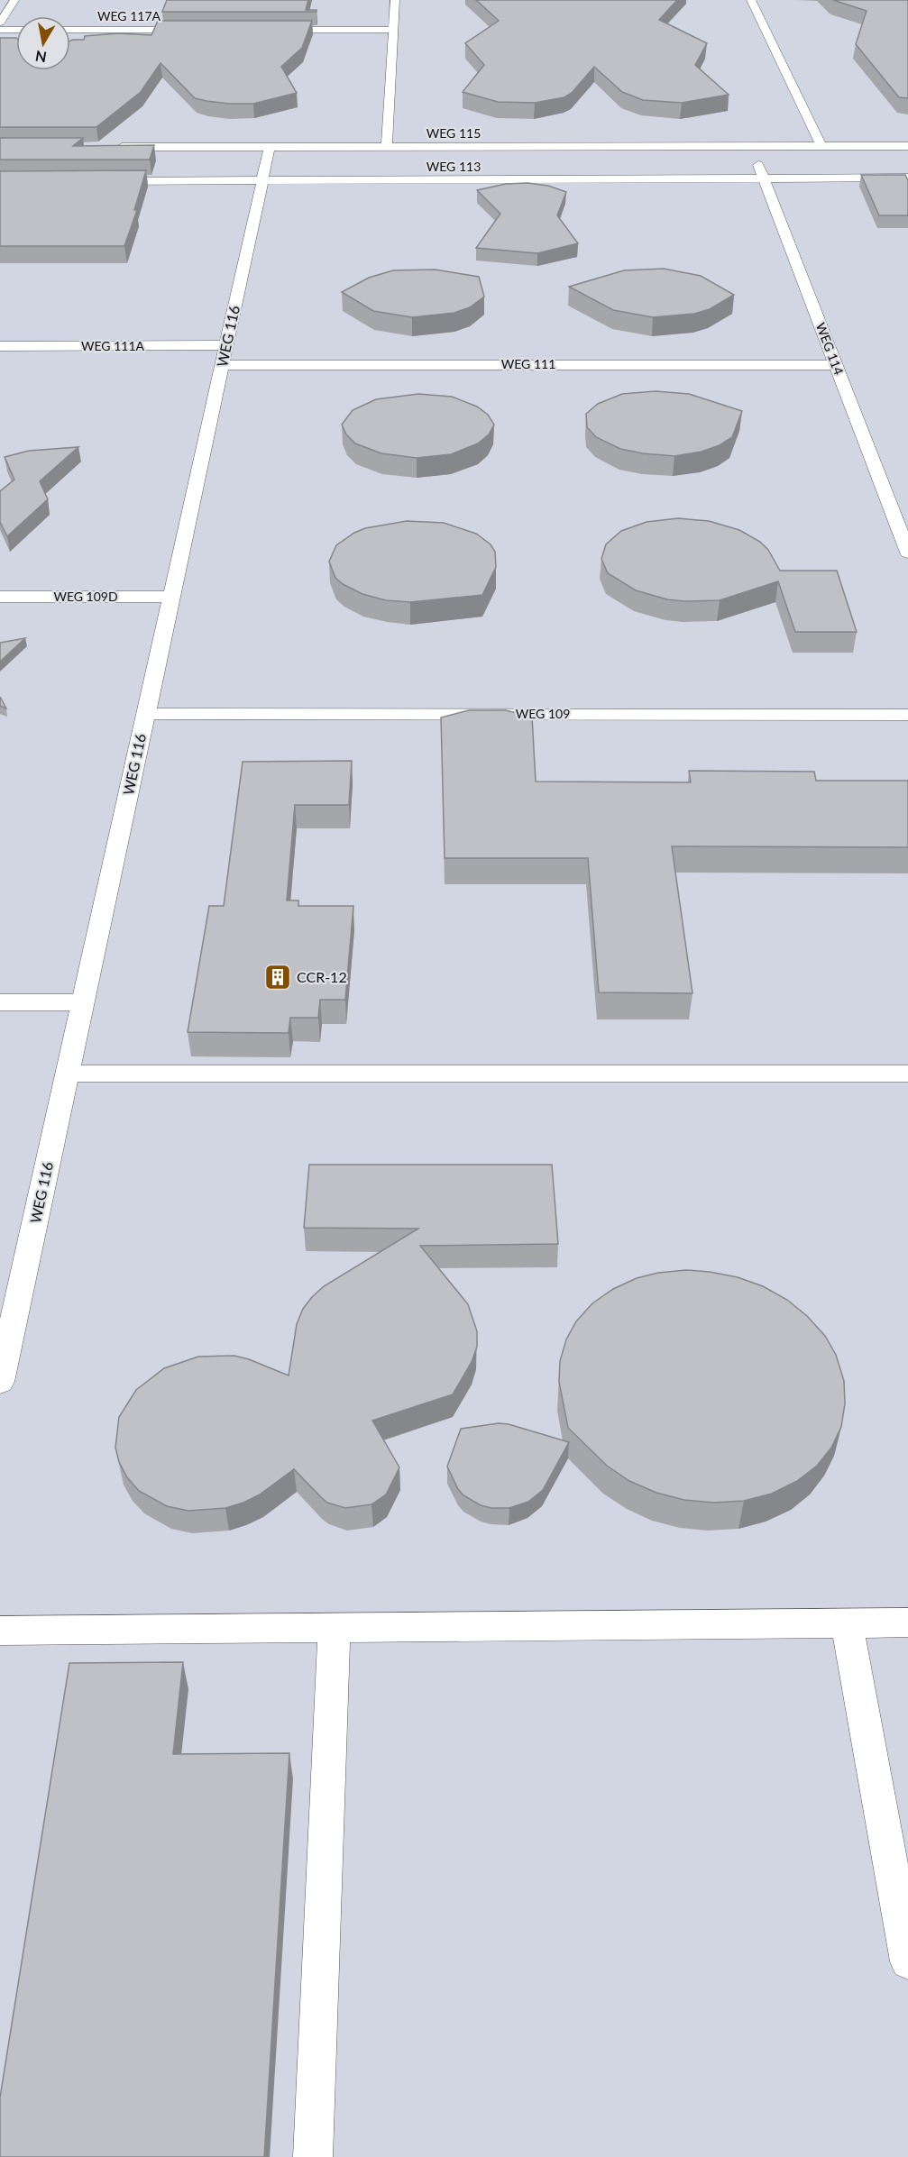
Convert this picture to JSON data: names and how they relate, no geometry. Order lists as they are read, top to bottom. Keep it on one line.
{"streets":{"lane":["WEG 117A","WEG 115","WEG 113","WEG 116","WEG 111A","WEG 114","WEG 111","WEG 109D","WEG 109"]},"crossings":[["WEG 115","WEG 116"],["WEG 115","WEG 114"],["WEG 113","WEG 116"],["WEG 113","WEG 114"],["WEG 116","WEG 111A"],["WEG 116","WEG 111"],["WEG 116","WEG 109D"],["WEG 116","WEG 109"],["WEG 111A","WEG 111"],["WEG 114","WEG 111"]],"places":{"building":["CCR-12"]},"north":"bottom"}
